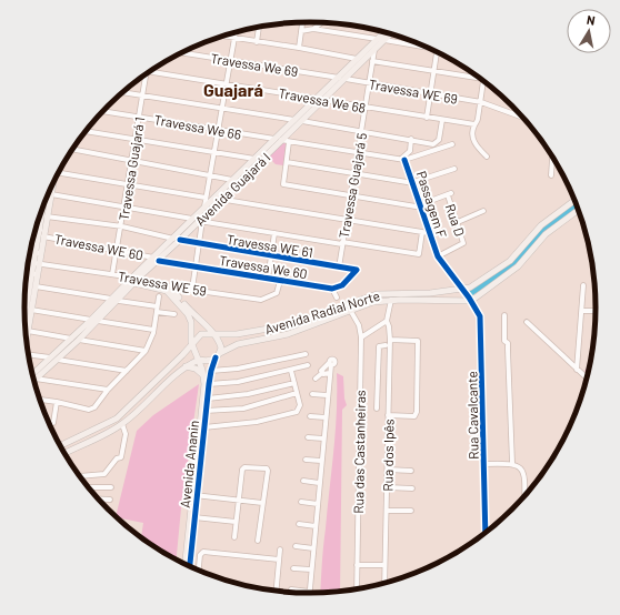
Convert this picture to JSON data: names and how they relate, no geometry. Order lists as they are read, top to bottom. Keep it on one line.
{"streets":{"main road":["Avenida Guajará I","Travessa WE 59","Avenida Radial Norte","Avenida Ananin"],"street":["Travessa We 69","Travessa WE 69","Travessa We 68","Travessa We 66","Travessa Guajará 1","Travessa Guajará 5","Passagem F","Rua D","Travessa WE 61","Travessa WE 60","Travessa We 60","Rua Cavalcante","Rua das Castanheiras","Rua dos Ipês"]},"crossings":[["Travessa We 69","Avenida Guajará I"],["Travessa WE 69","Travessa Guajará 5"],["Travessa WE 69","Avenida Guajará I"],["Travessa We 68","Travessa Guajará 5"],["Travessa We 68","Avenida Guajará I"],["Travessa We 66","Travessa Guajará 1"],["Travessa We 66","Avenida Guajará I"],["Travessa Guajará 1","Travessa WE 60"],["Travessa Guajará 1","Travessa WE 59"],["Travessa Guajará 5","Avenida Guajará I"],["Travessa Guajará 5","Travessa WE 61"],["Avenida Guajará I","Travessa WE 61"],["Avenida Guajará I","Travessa WE 60"],["Avenida Guajará I","Travessa We 60"],["Avenida Guajará I","Travessa WE 59"],["Passagem F","Rua D"],["Passagem F","Rua Cavalcante"],["Rua D","Rua Cavalcante"],["Travessa WE 61","Travessa We 60"],["Travessa We 60","Travessa WE 59"],["Avenida Radial Norte","Rua Cavalcante"],["Avenida Radial Norte","Rua das Castanheiras"],["Avenida Radial Norte","Avenida Ananin"]],"districts":["Guajará"],"north":"top"}
